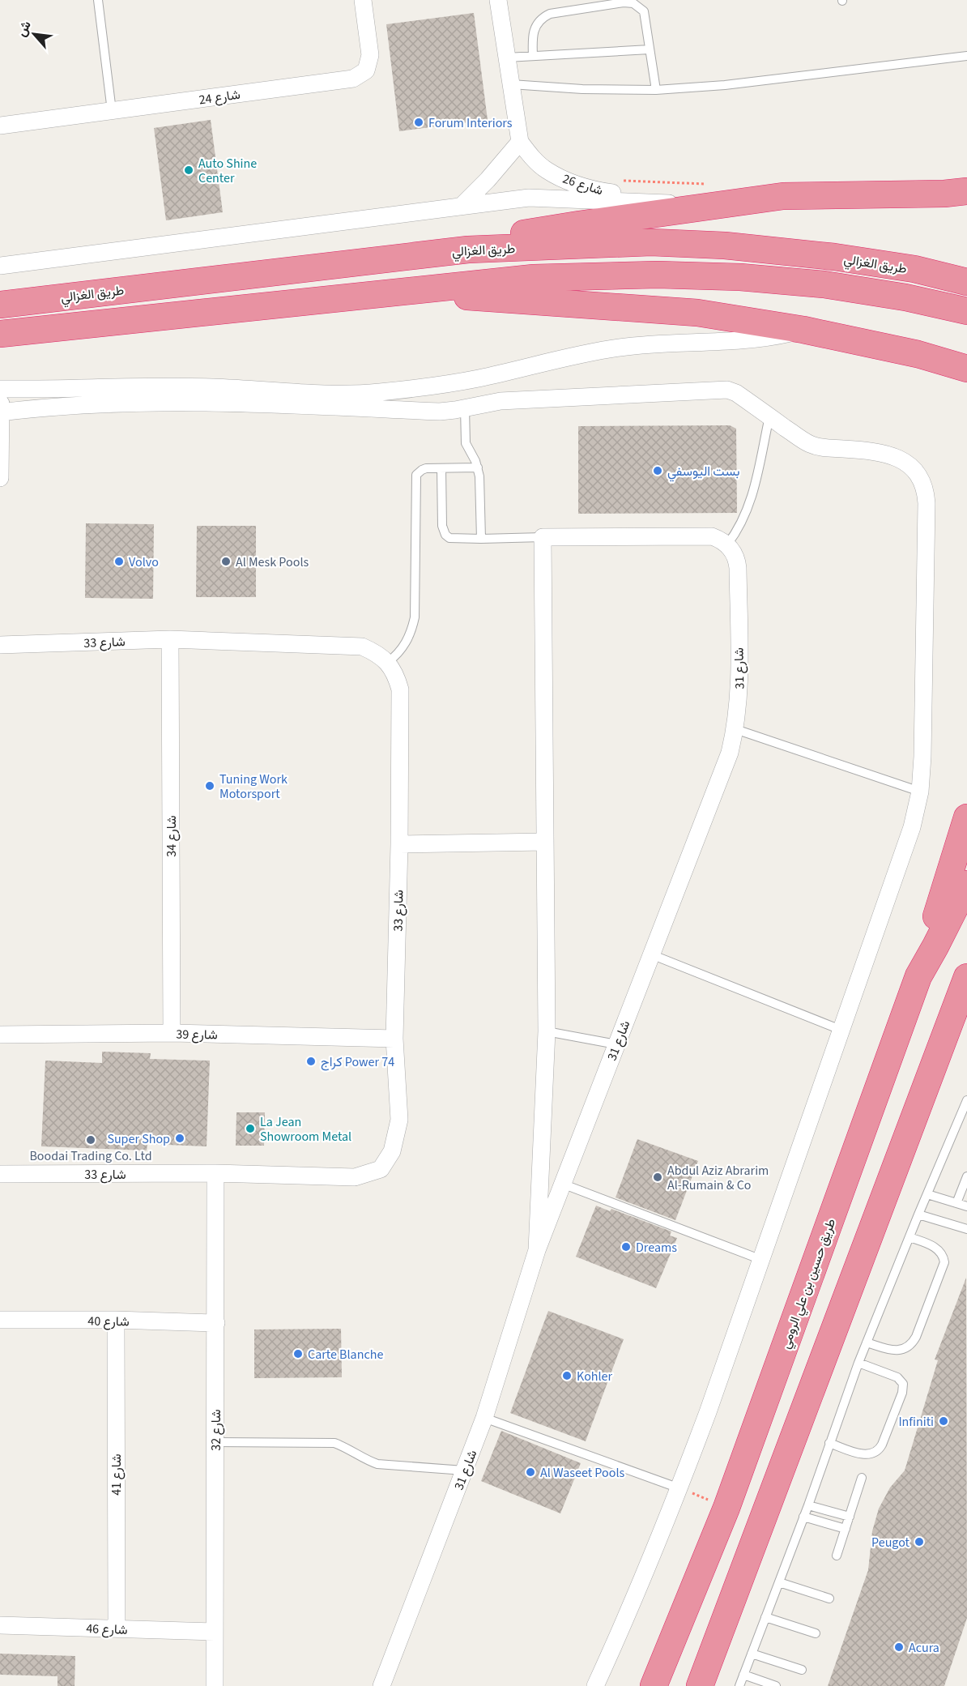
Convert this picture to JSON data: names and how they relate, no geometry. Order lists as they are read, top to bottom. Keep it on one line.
{"streets":{"highway":["طريق الغزالي","طريق حسين بن علي الرومي"],"street":["شارع 24","شارع 26","شارع 33","شارع 31","شارع 34","شارع 39","شارع 40","32 شارع","شارع 41","شارع 46"]},"crossings":[["شارع 33","شارع 34"],["شارع 33","شارع 39"],["شارع 33","32 شارع"],["شارع 34","شارع 39"],["شارع 40","32 شارع"],["شارع 40","شارع 41"],["32 شارع","شارع 46"],["شارع 41","شارع 46"]],"places":["Forum Interiors","Auto Shine Center","بست اليوسفي","Volvo","Al Mesk Pools","Tuning Work Motorsport","كراج Power 74","La Jean Showroom Metal","Super Shop","Boodai Trading Co. Ltd","Abdul Aziz Abrarim Al-Rumain & Co","Dreams","Carte Blanche","Kohler","Infiniti","Al Waseet Pools","Peugot","Acura"],"north":"top left"}
